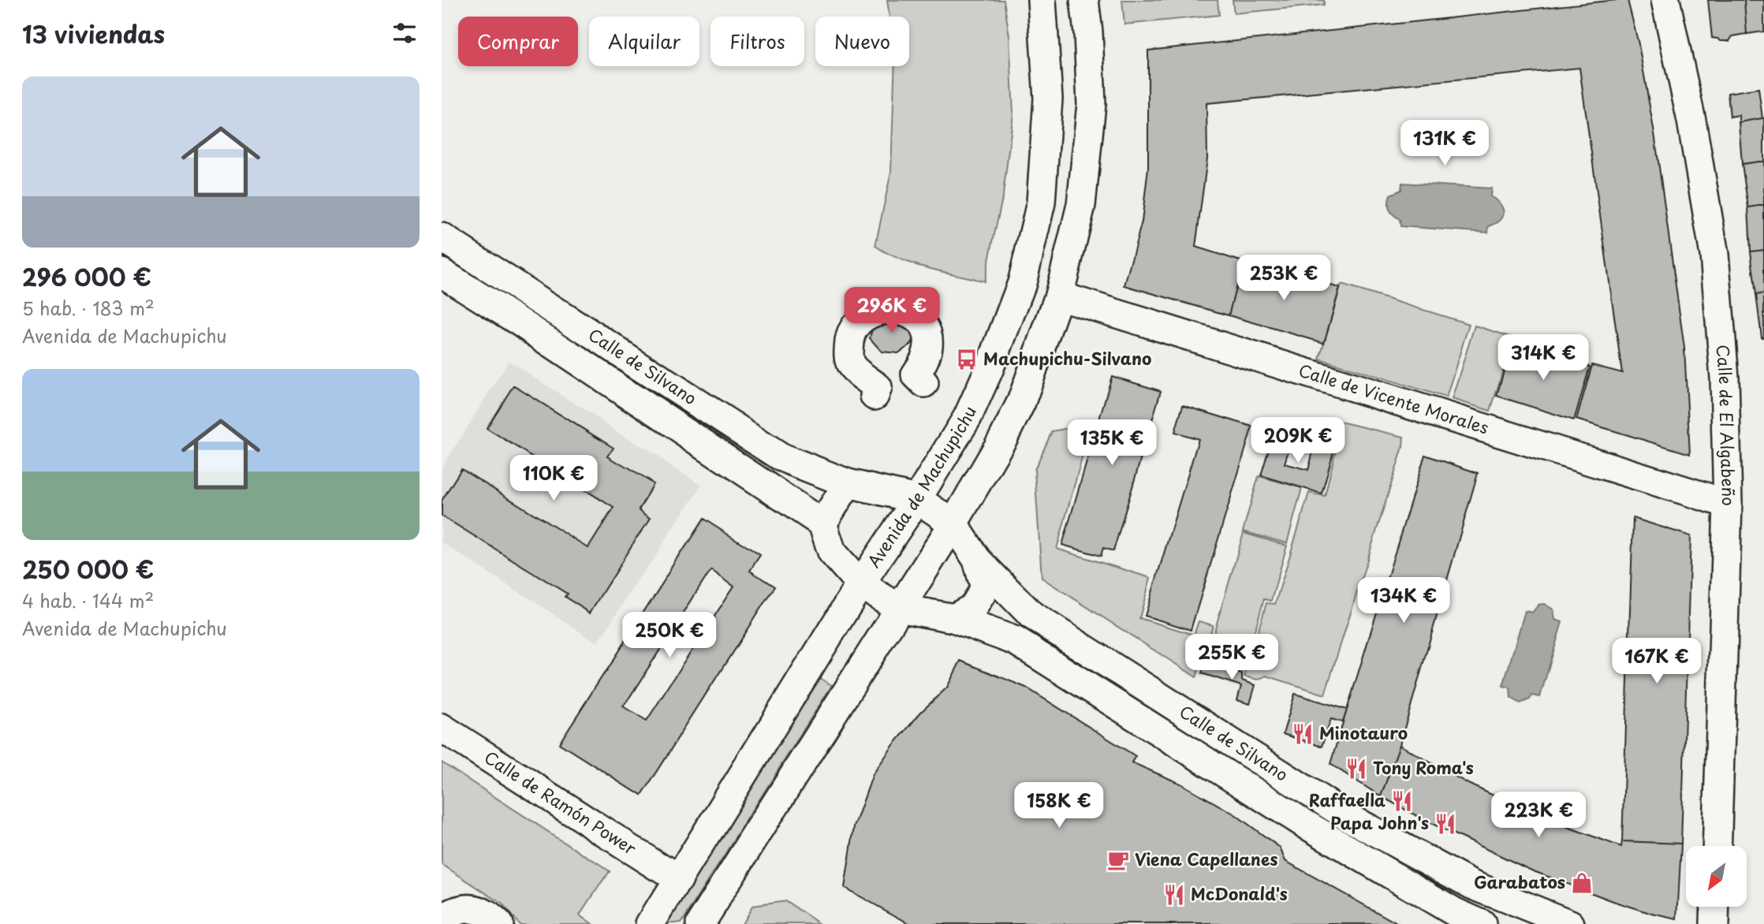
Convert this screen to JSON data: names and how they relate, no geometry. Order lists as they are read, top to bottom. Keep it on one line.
{"streets":{"street":["Calle de Silvano","Calle de Vicente Morales","Calle de El Algabeño","Avenida de Machupichu","Calle de Ramón Power"]},"crossings":[["Calle de Silvano","Avenida de Machupichu"],["Calle de Vicente Morales","Calle de El Algabeño"],["Avenida de Machupichu","Calle de Ramón Power"]],"places":{"bus stop":["Machupichu-Silvano"],"restaurant":["Minotauro","Tony Roma's","Raffaella","Papa John's","McDonald's"],"cafe":["Viena Capellanes"],"shop":["Garabatos"]},"north":"bottom left","page":{"heading":"13 viviendas","chip":["Comprar","Alquilar","Filtros","Nuevo"],"list":[{"name":"296 000 €","note":"5 hab. · 183 m² · Avenida de Machupichu"},{"name":"250 000 €","note":"4 hab. · 144 m² · Avenida de Machupichu"}],"price":["131K €","253K €","296K €","314K €","209K €","135K €","110K €","134K €","250K €","255K €","167K €","158K €","223K €"]}}
